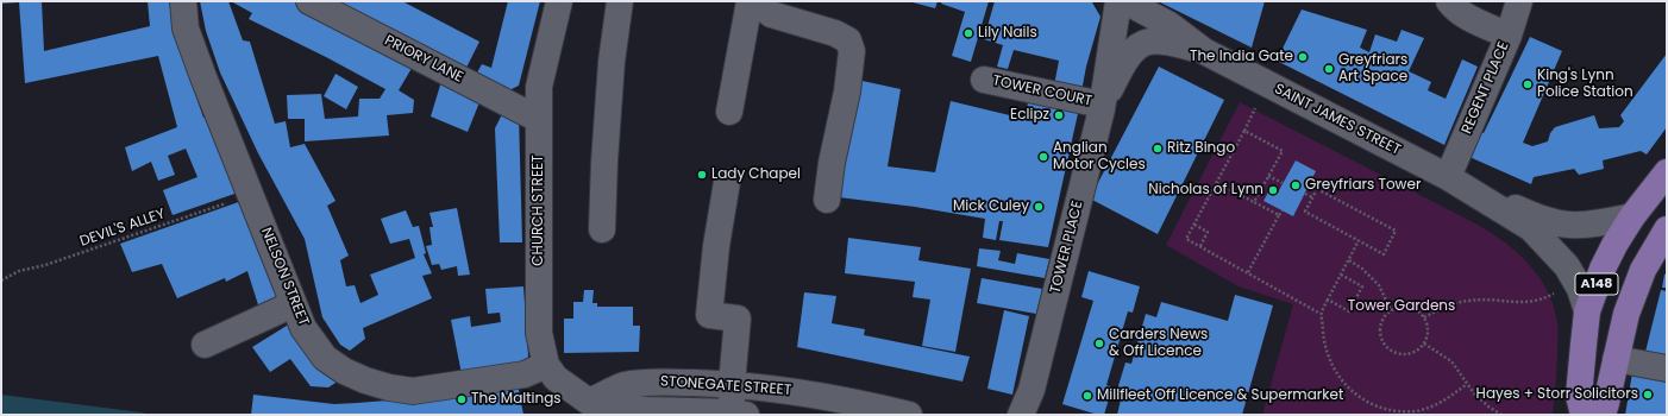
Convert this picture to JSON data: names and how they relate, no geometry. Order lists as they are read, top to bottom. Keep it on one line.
{"streets":{"main road":["A148"],"street":["PRIORY LANE","REGENT PLACE","TOWER COURT","SAINT JAMES STREET","CHURCH STREET","TOWER PLACE","NELSON STREET","STONEGATE STREET"],"path":["DEVIL'S ALLEY"]},"crossings":[["PRIORY LANE","CHURCH STREET"],["REGENT PLACE","SAINT JAMES STREET"],["TOWER COURT","TOWER PLACE"],["SAINT JAMES STREET","TOWER PLACE"],["SAINT JAMES STREET","A148"],["CHURCH STREET","NELSON STREET"],["CHURCH STREET","STONEGATE STREET"],["DEVIL'S ALLEY","NELSON STREET"]],"parks":["Tower Gardens"],"places":["Lily Nails","The India Gate","Greyfriars Art Space","King's Lynn Police Station","Eclipz","Ritz Bingo","Anglian Motor Cycles","Lady Chapel","Greyfriars Tower","Nicholas of Lynn","Mick Culey","Carders News & Off Licence","Hayes + Storr Solicitors","Millfleet Off Licence & Supermarket","The Maltings"]}
